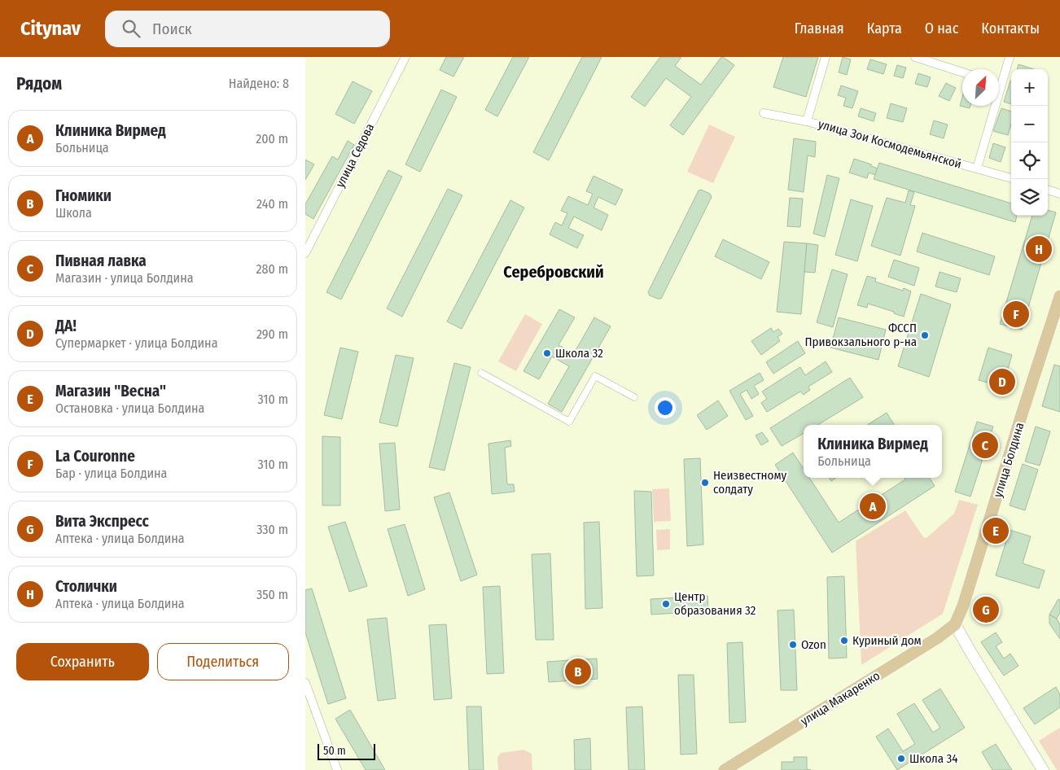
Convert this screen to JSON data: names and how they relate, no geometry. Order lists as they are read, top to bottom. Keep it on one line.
{"streets":{"main road":["улица Болдина","улица Макаренко"],"street":["улица Зои Космодемьянской","улица Седова"]},"crossings":[["улица Болдина","улица Макаренко"]],"districts":["Серебровский"],"places":["ФССП Привокзального р-на","Школа 32","Неизвестному солдату","Центр образования 32","Куриный дом","Ozon","Школа 34"],"scale_bar":"50 m","north":"top right","page":{"header":"Citynav","search":"Поиск","nav":["Главная","Карта","О нас","Контакты"],"heading":["Рядом","Найдено: 8"],"map_buttons":["+","−"],"list":[{"mark":"A","name":"Клиника Вирмед","note":"Больница","value":"200 m"},{"mark":"B","name":"Гномики","note":"Школа","value":"240 m"},{"mark":"C","name":"Пивная лавка","note":"Магазин · улица Болдина","value":"280 m"},{"mark":"D","name":"ДА!","note":"Супермаркет · улица Болдина","value":"290 m"},{"mark":"E","name":"Магазин \"Весна\"","note":"Остановка · улица Болдина","value":"310 m"},{"mark":"F","name":"La Couronne","note":"Бар · улица Болдина","value":"310 m"},{"mark":"G","name":"Вита Экспресс","note":"Аптека · улица Болдина","value":"330 m"},{"mark":"H","name":"Столички","note":"Аптека · улица Болдина","value":"350 m"}],"pins":["H","F","D","C","A","E","G","B"],"popup":["Клиника Вирмед","Больница"],"buttons":["Сохранить","Поделиться"],"scale":"50 m"}}
